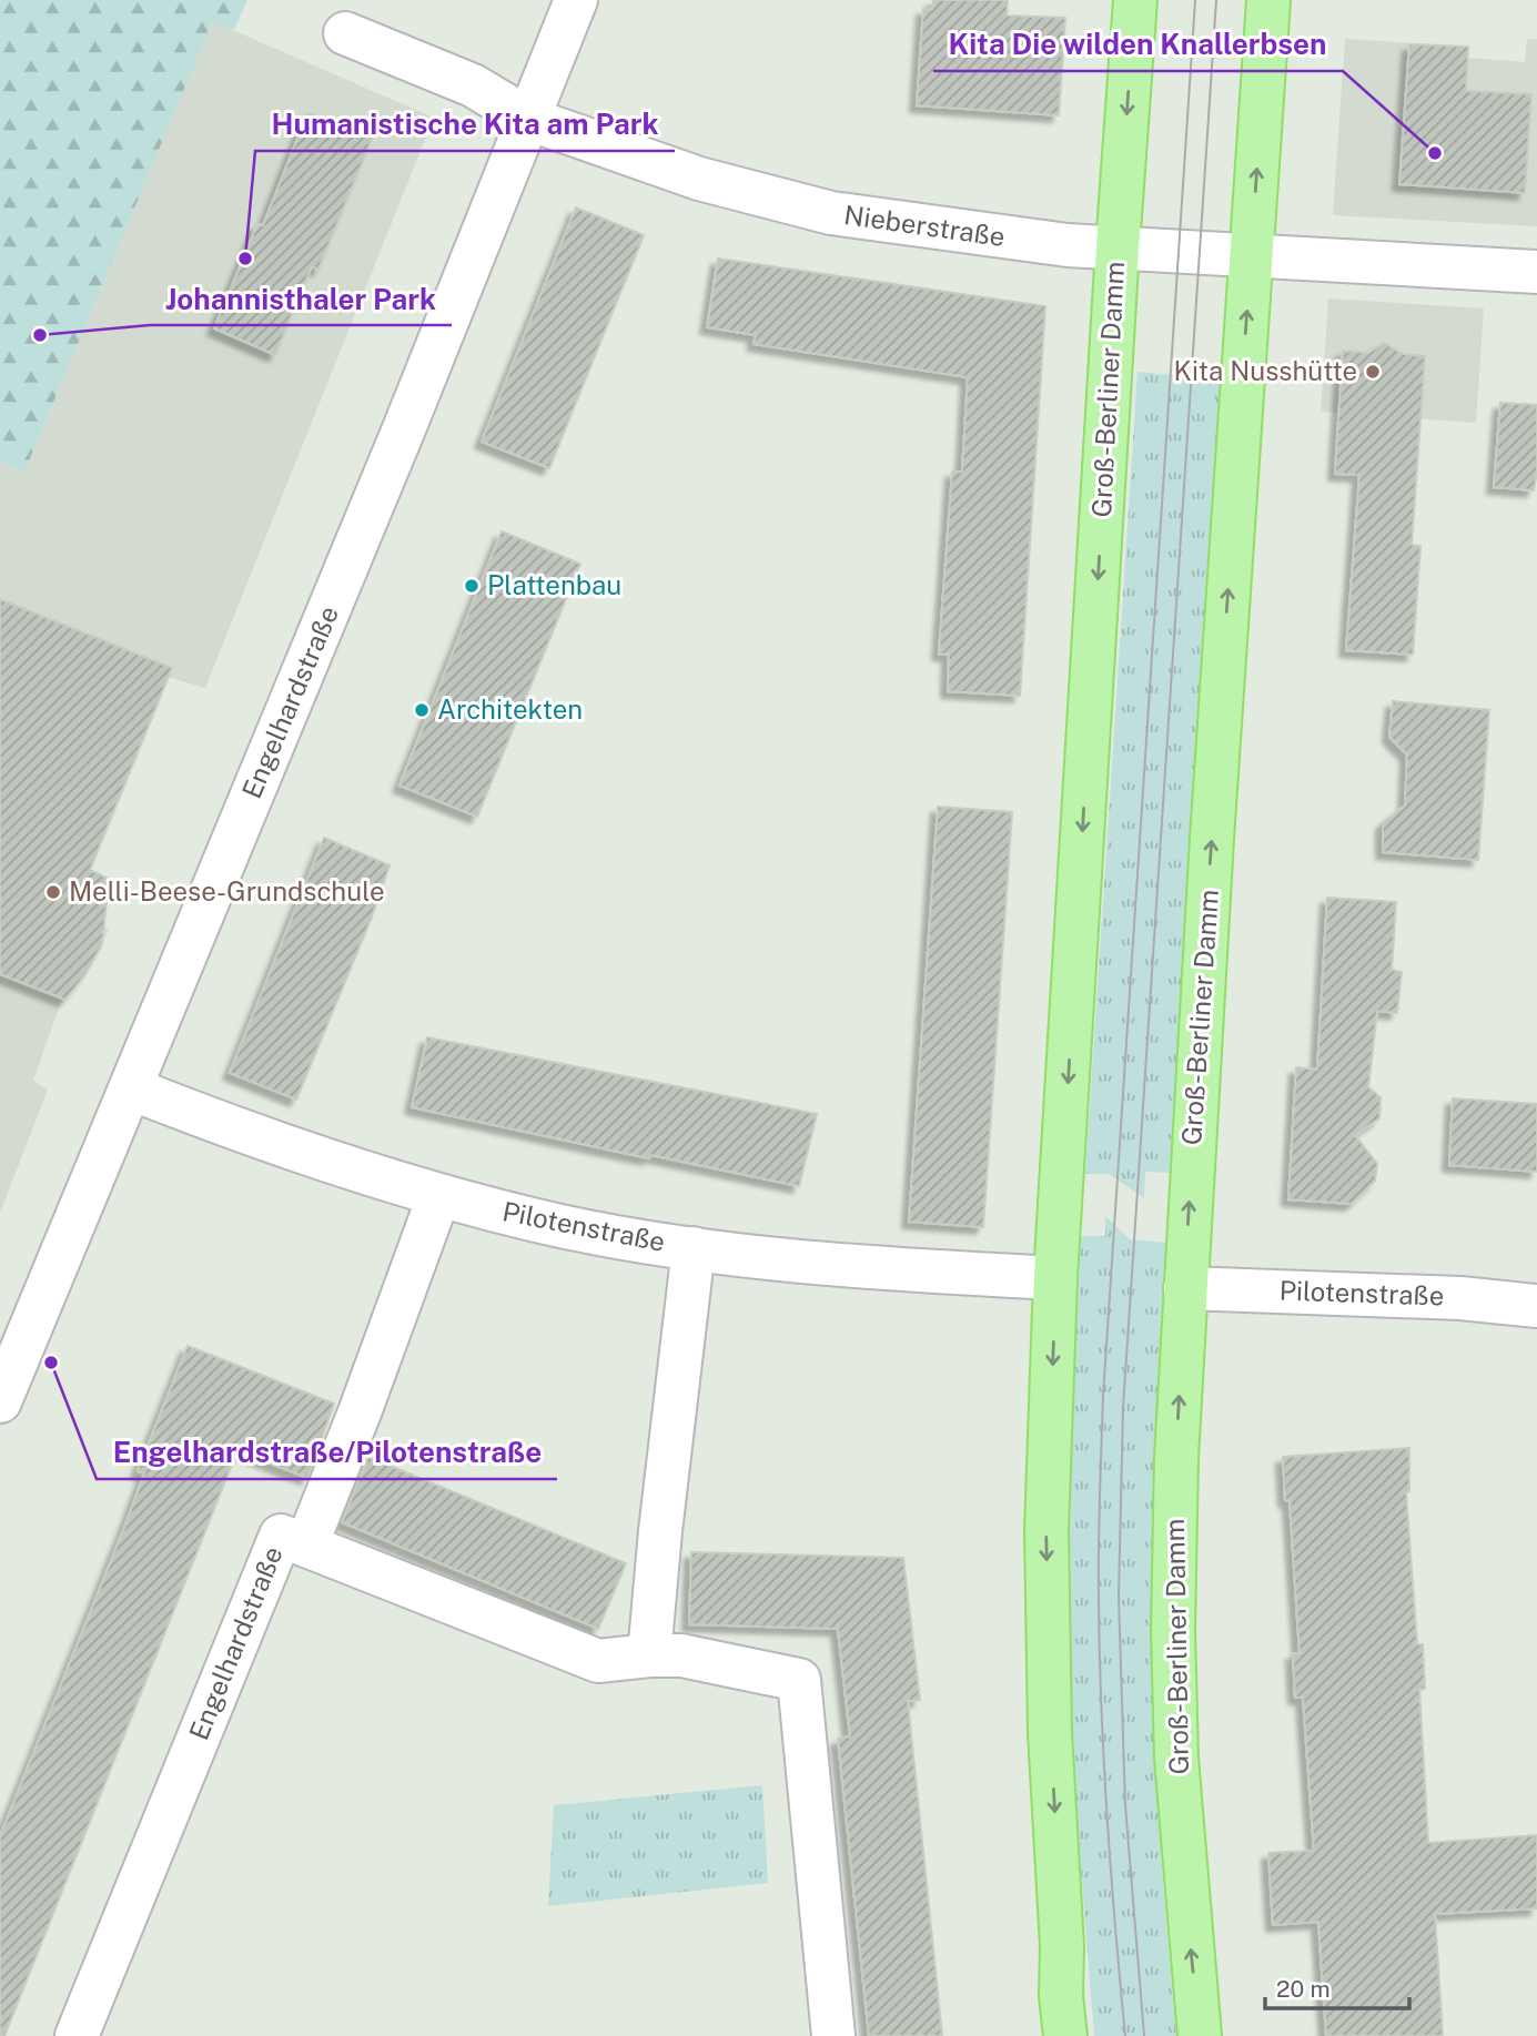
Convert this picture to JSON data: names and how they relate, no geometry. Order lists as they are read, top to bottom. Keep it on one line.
{"streets":{"main road":["Groß-Berliner Damm"],"street":["Nieberstraße","Engelhardstraße","Pilotenstraße"]},"crossings":[["Nieberstraße","Groß-Berliner Damm"],["Nieberstraße","Engelhardstraße"],["Groß-Berliner Damm","Pilotenstraße"],["Engelhardstraße","Pilotenstraße"]],"places":["Kita Die wilden Knallerbsen","Humanistische Kita am Park","Johannisthaler Park","Kita Nusshütte","Plattenbau","Architekten","Melli-Beese-Grundschule","Engelhardstraße/Pilotenstraße"],"scale_bar":"20 m"}
